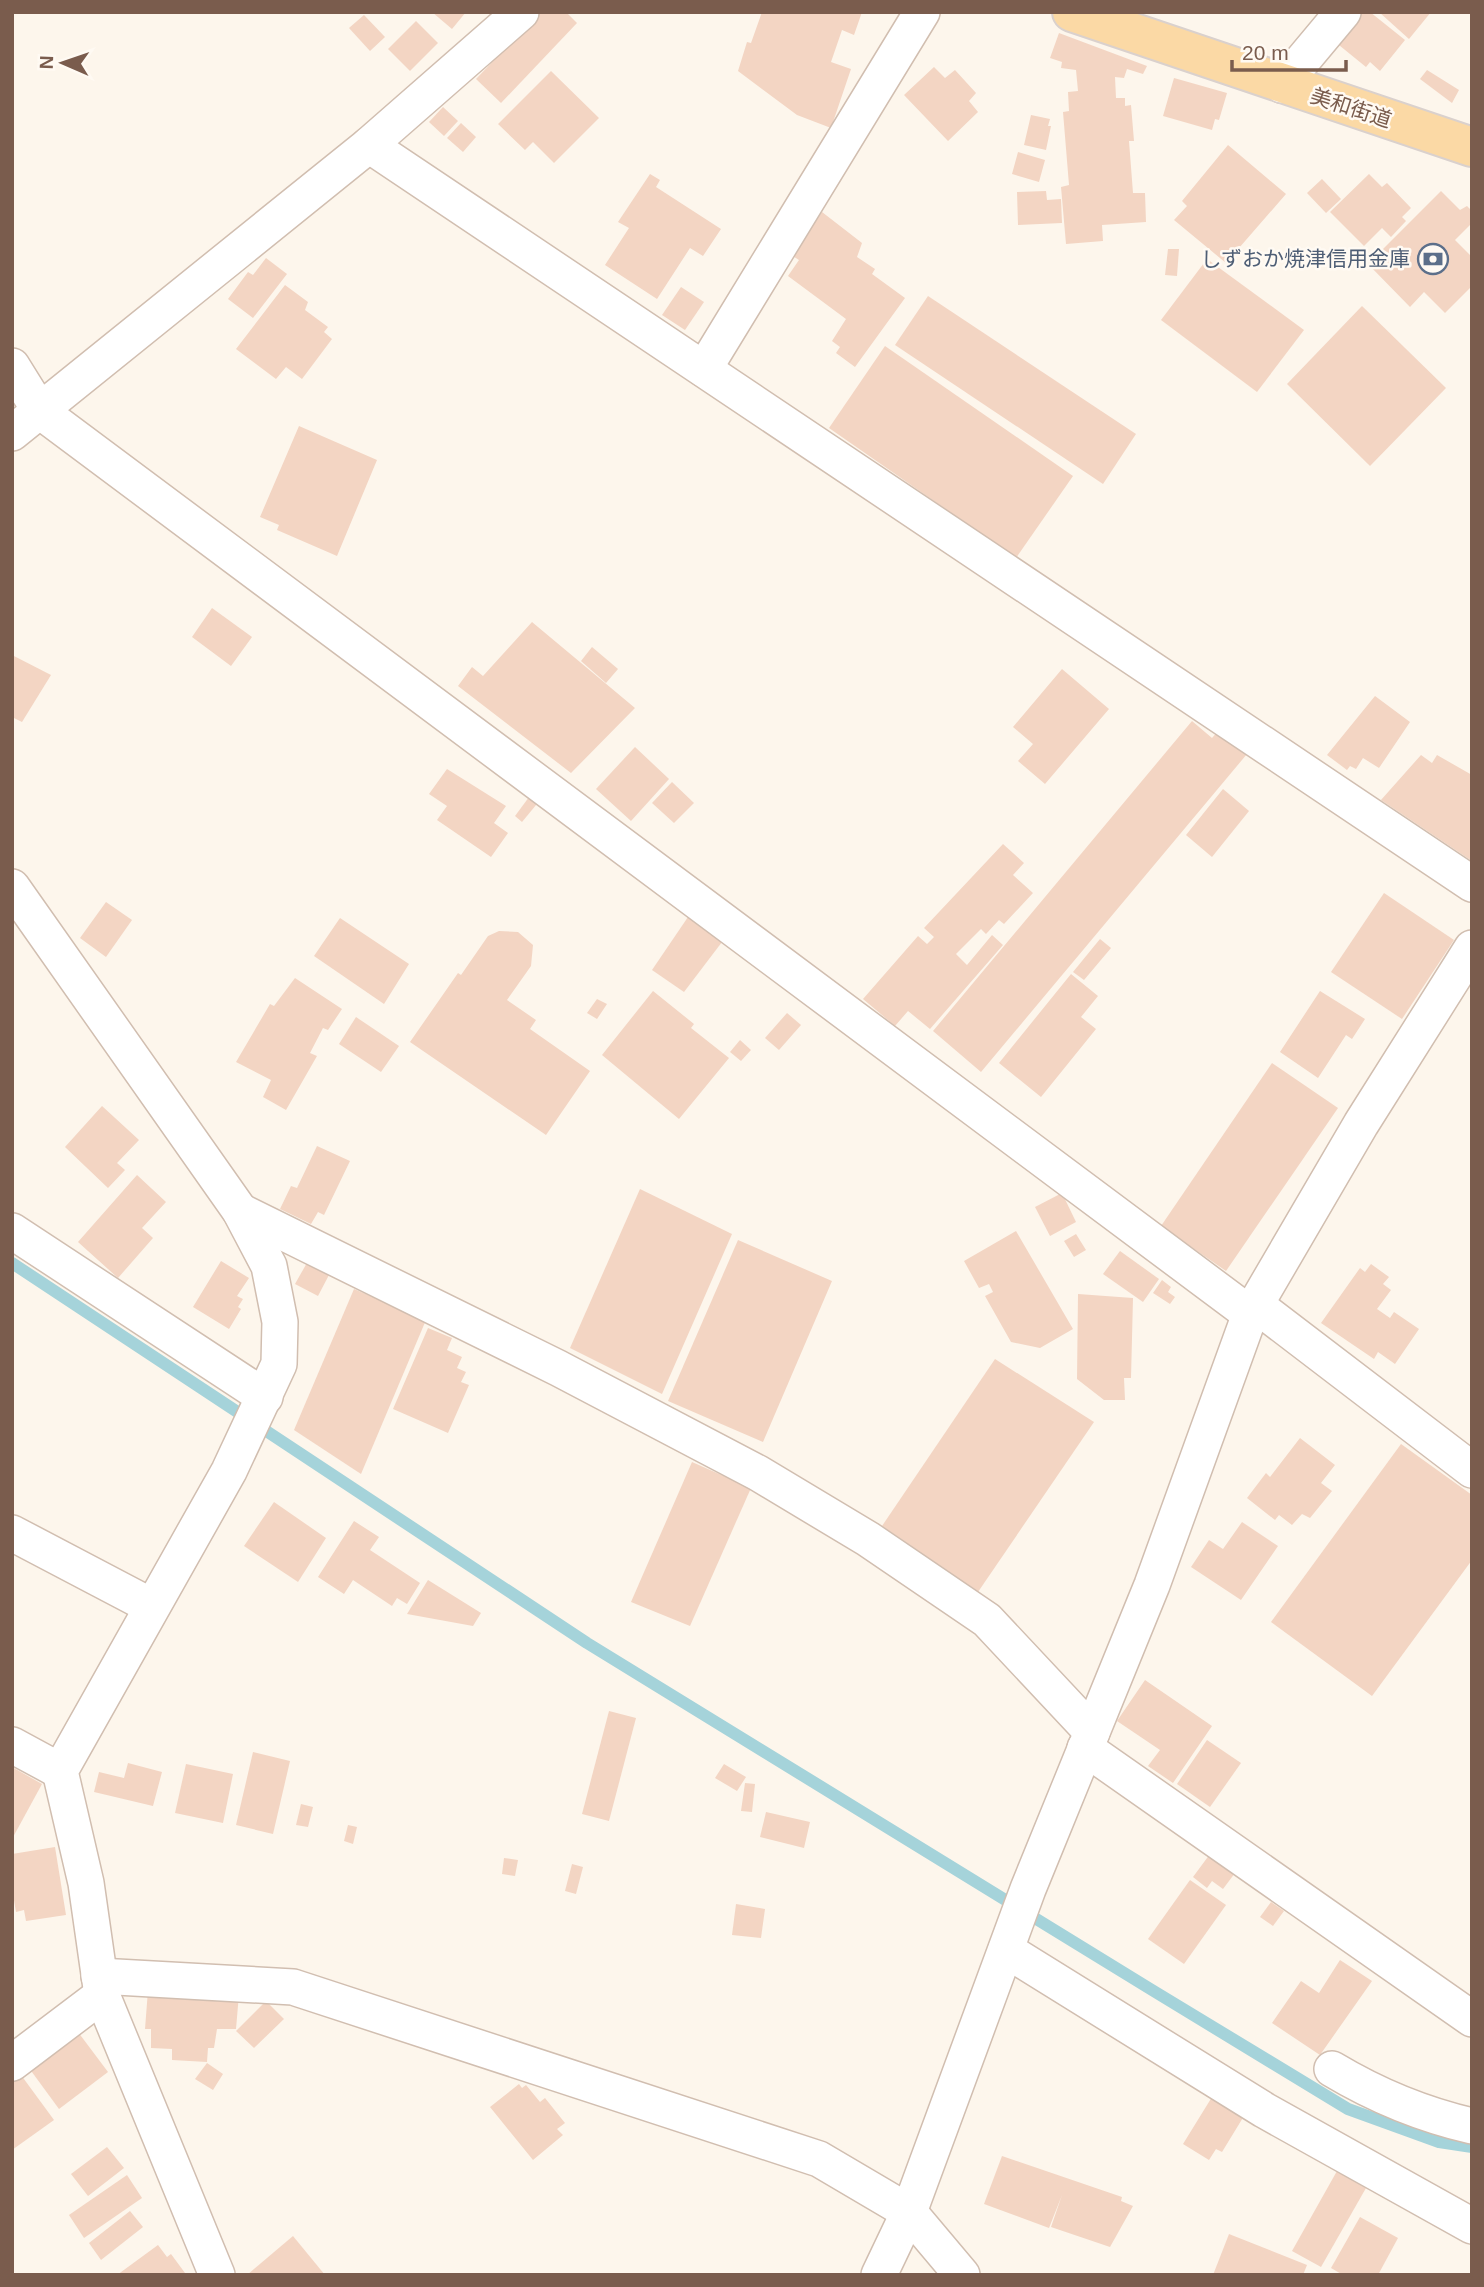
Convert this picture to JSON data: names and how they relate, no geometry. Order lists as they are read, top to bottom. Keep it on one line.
{"streets":{"main road":["美和街道"]},"places":{"bank":["しずおか焼津信用金庫"]},"scale_bar":"20 m","north":"left"}
